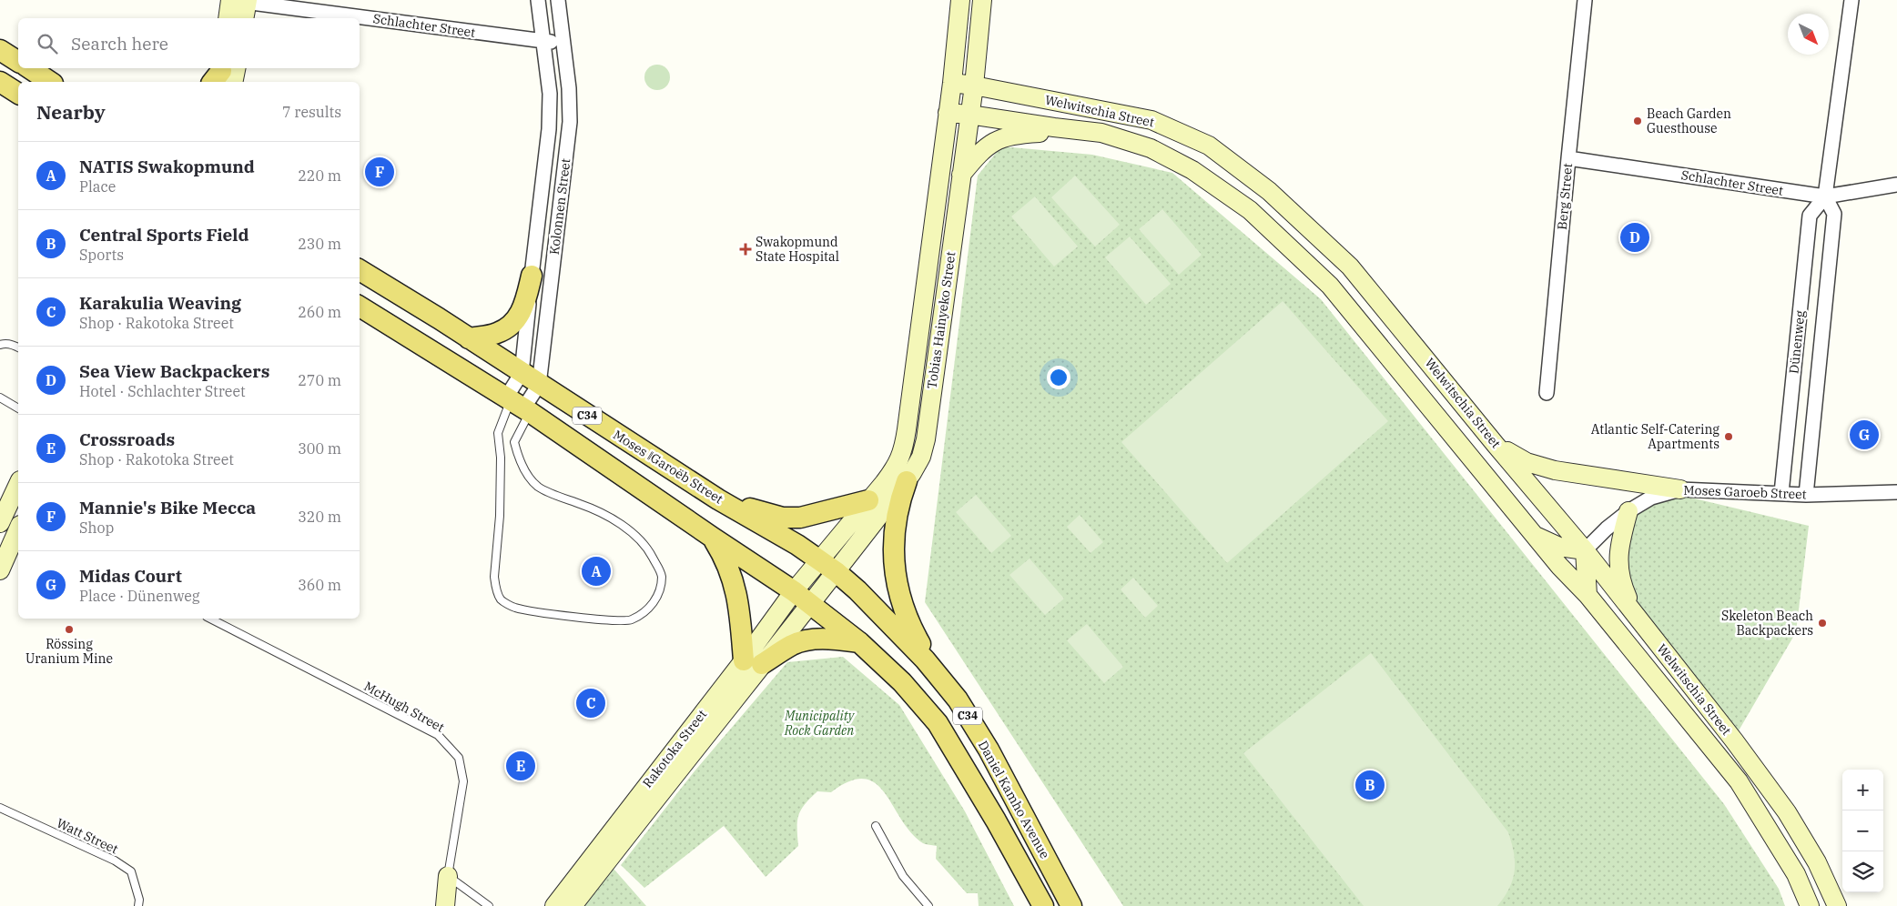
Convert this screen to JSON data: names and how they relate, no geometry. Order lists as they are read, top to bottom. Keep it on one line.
{"streets":{"main road":["C34","Moses ǁGaroëb Street","Daniel Kamho Avenue"],"street":["Schlachter Street","Welwitschia Street","Berg Street","Kolonnen Street","Tobias Hainyeko Street","Dünenweg","Moses Garoeb Street","Rakotoka Street"],"lane":["McHugh Street","Watt Street"]},"crossings":[["Schlachter Street","Berg Street"],["Schlachter Street","Kolonnen Street"],["Schlachter Street","Dünenweg"],["Welwitschia Street","Tobias Hainyeko Street"],["Welwitschia Street","Moses Garoeb Street"],["Kolonnen Street","C34"],["Kolonnen Street","Moses ǁGaroëb Street"],["Tobias Hainyeko Street","C34"],["Tobias Hainyeko Street","Moses ǁGaroëb Street"],["Tobias Hainyeko Street","Rakotoka Street"],["Tobias Hainyeko Street","Daniel Kamho Avenue"],["Dünenweg","Moses Garoeb Street"],["C34","Rakotoka Street"],["C34","Daniel Kamho Avenue"],["Moses ǁGaroëb Street","Daniel Kamho Avenue"],["Rakotoka Street","Daniel Kamho Avenue"]],"parks":["Municipality Rock Garden"],"places":{"other":["Beach Garden Guesthouse","Atlantic Self-Catering Apartments","Skeleton Beach Backpackers","Rössing Uranium Mine"],"health":["Swakopmund State Hospital"]},"north":"bottom right","page":{"search":"Search here","heading":["Nearby","7 results"],"list":[{"mark":"A","name":"NATIS Swakopmund","note":"Place","value":"220 m"},{"mark":"B","name":"Central Sports Field","note":"Sports","value":"230 m"},{"mark":"C","name":"Karakulia Weaving","note":"Shop · Rakotoka Street","value":"260 m"},{"mark":"D","name":"Sea View Backpackers","note":"Hotel · Schlachter Street","value":"270 m"},{"mark":"E","name":"Crossroads","note":"Shop · Rakotoka Street","value":"300 m"},{"mark":"F","name":"Mannie's Bike Mecca","note":"Shop","value":"320 m"},{"mark":"G","name":"Midas Court","note":"Place · Dünenweg","value":"360 m"}],"pins":["F","D","G","A","C","E","B"],"map_buttons":["+","−"]}}
